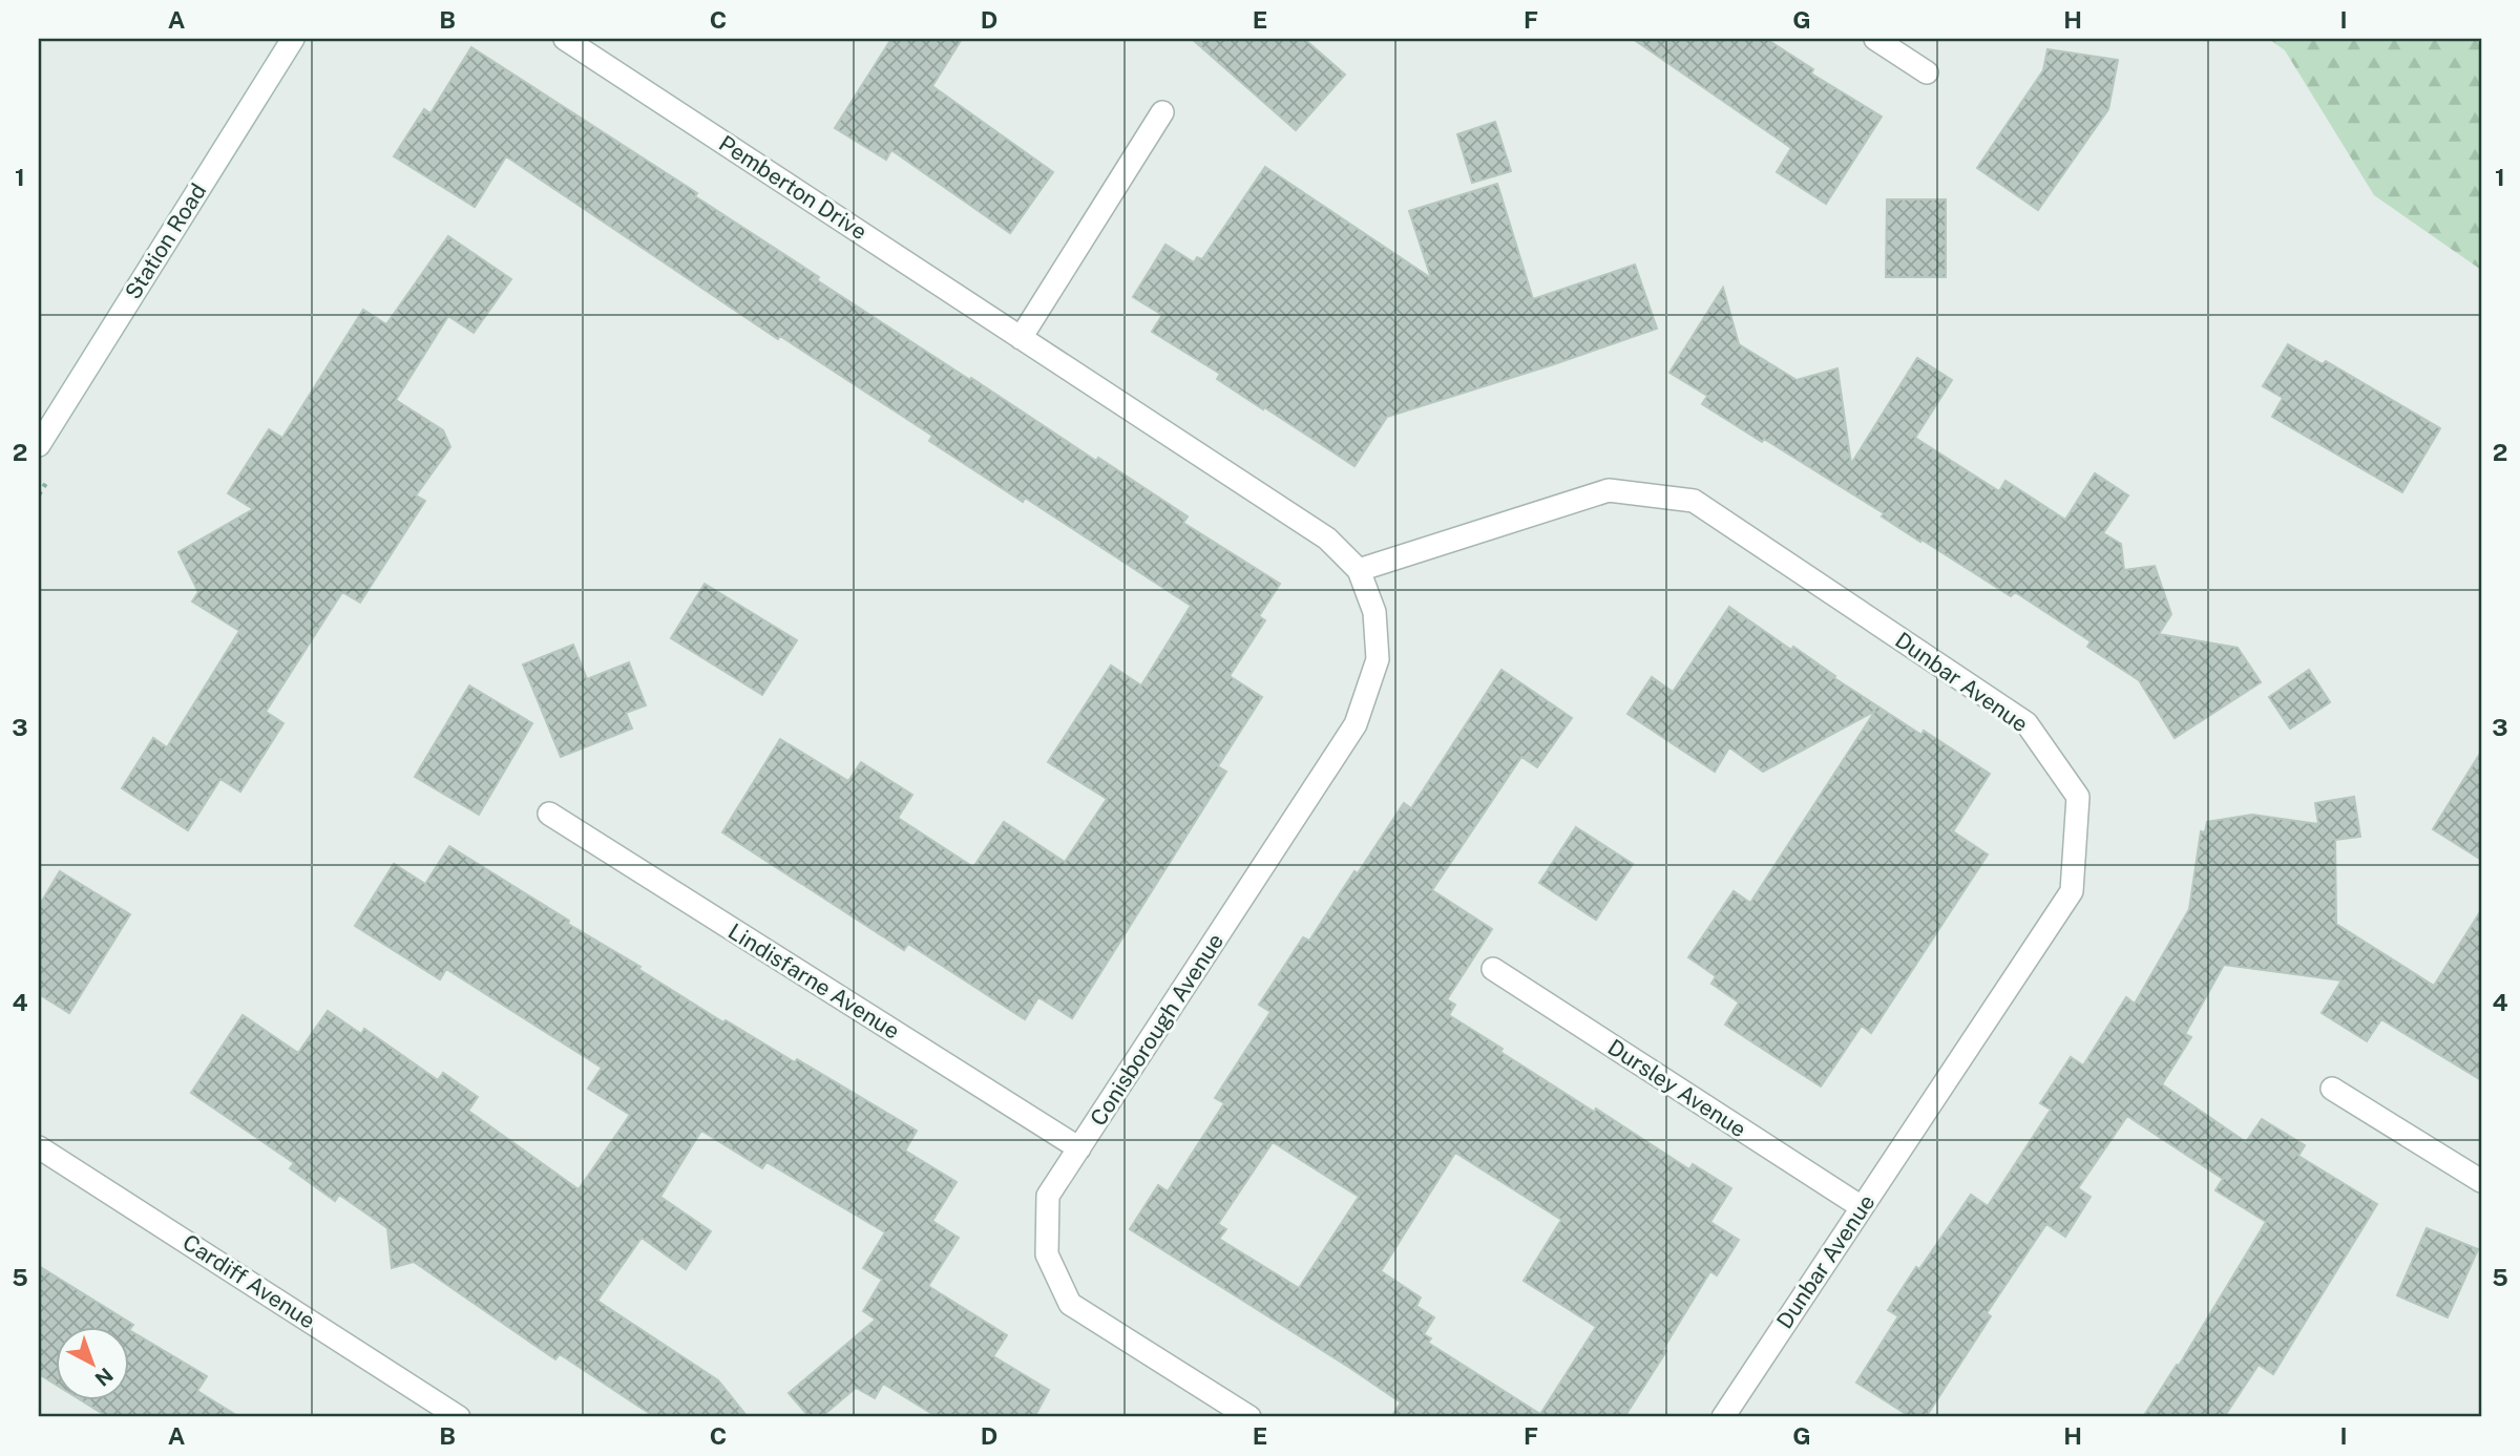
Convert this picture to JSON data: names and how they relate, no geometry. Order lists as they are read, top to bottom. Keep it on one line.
{"streets":{"street":["Pemberton Drive","Station Road","Dunbar Avenue","Lindisfarne Avenue","Conisborough Avenue","Dursley Avenue","Cardiff Avenue"]},"crossings":[["Pemberton Drive","Dunbar Avenue"],["Pemberton Drive","Conisborough Avenue"],["Dunbar Avenue","Conisborough Avenue"],["Dunbar Avenue","Dursley Avenue"],["Lindisfarne Avenue","Conisborough Avenue"]],"north":"bottom right","grid":{"columns":["A","B","C","D","E","F","G","H","I"],"rows":["1","2","3","4","5"]}}
